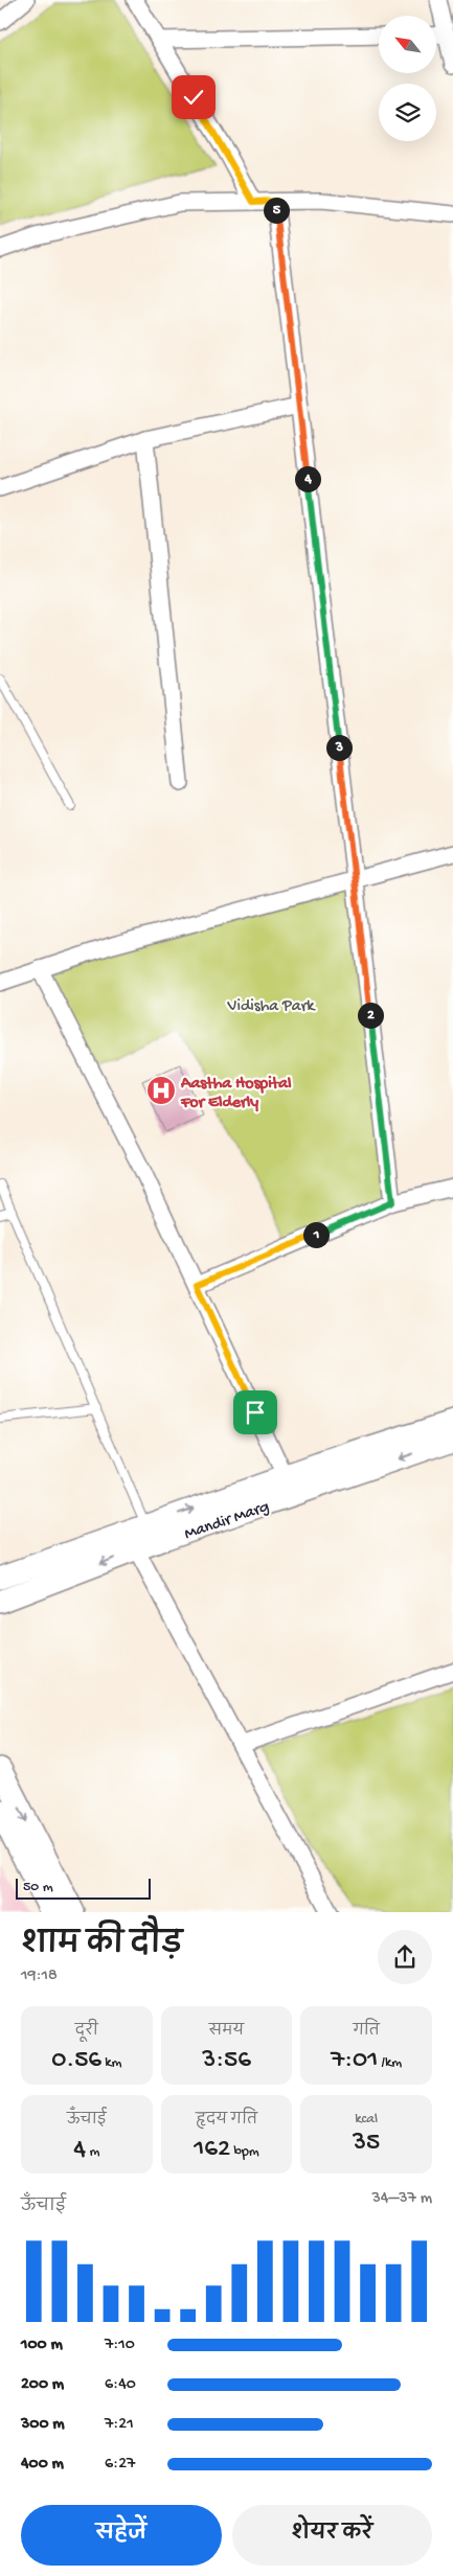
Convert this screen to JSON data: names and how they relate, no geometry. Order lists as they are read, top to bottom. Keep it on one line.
{"parks":["Vidisha Park"],"places":{"hospital":["Aastha Hospital For Elderly"]},"scale_bar":"50 m","north":"top left","page":{"pins":["5","4","3","2","1"],"scale":"50 m","heading":["शाम की दौड़","19:18"],"stats":[["दूरी","0.56 km"],["समय","3:56"],["गति","7:01 /km"],["ऊँचाई","4 m"],["हृदय गति","162 bpm"],["kcal","35"]],"chart":["ऊँचाई","34–37 m"],"list":[{"name":"100 m","note":"7:10"},{"name":"200 m","note":"6:40"},{"name":"300 m","note":"7:21"},{"name":"400 m","note":"6:27"}],"buttons":["सहेजें","शेयर करें"]}}
